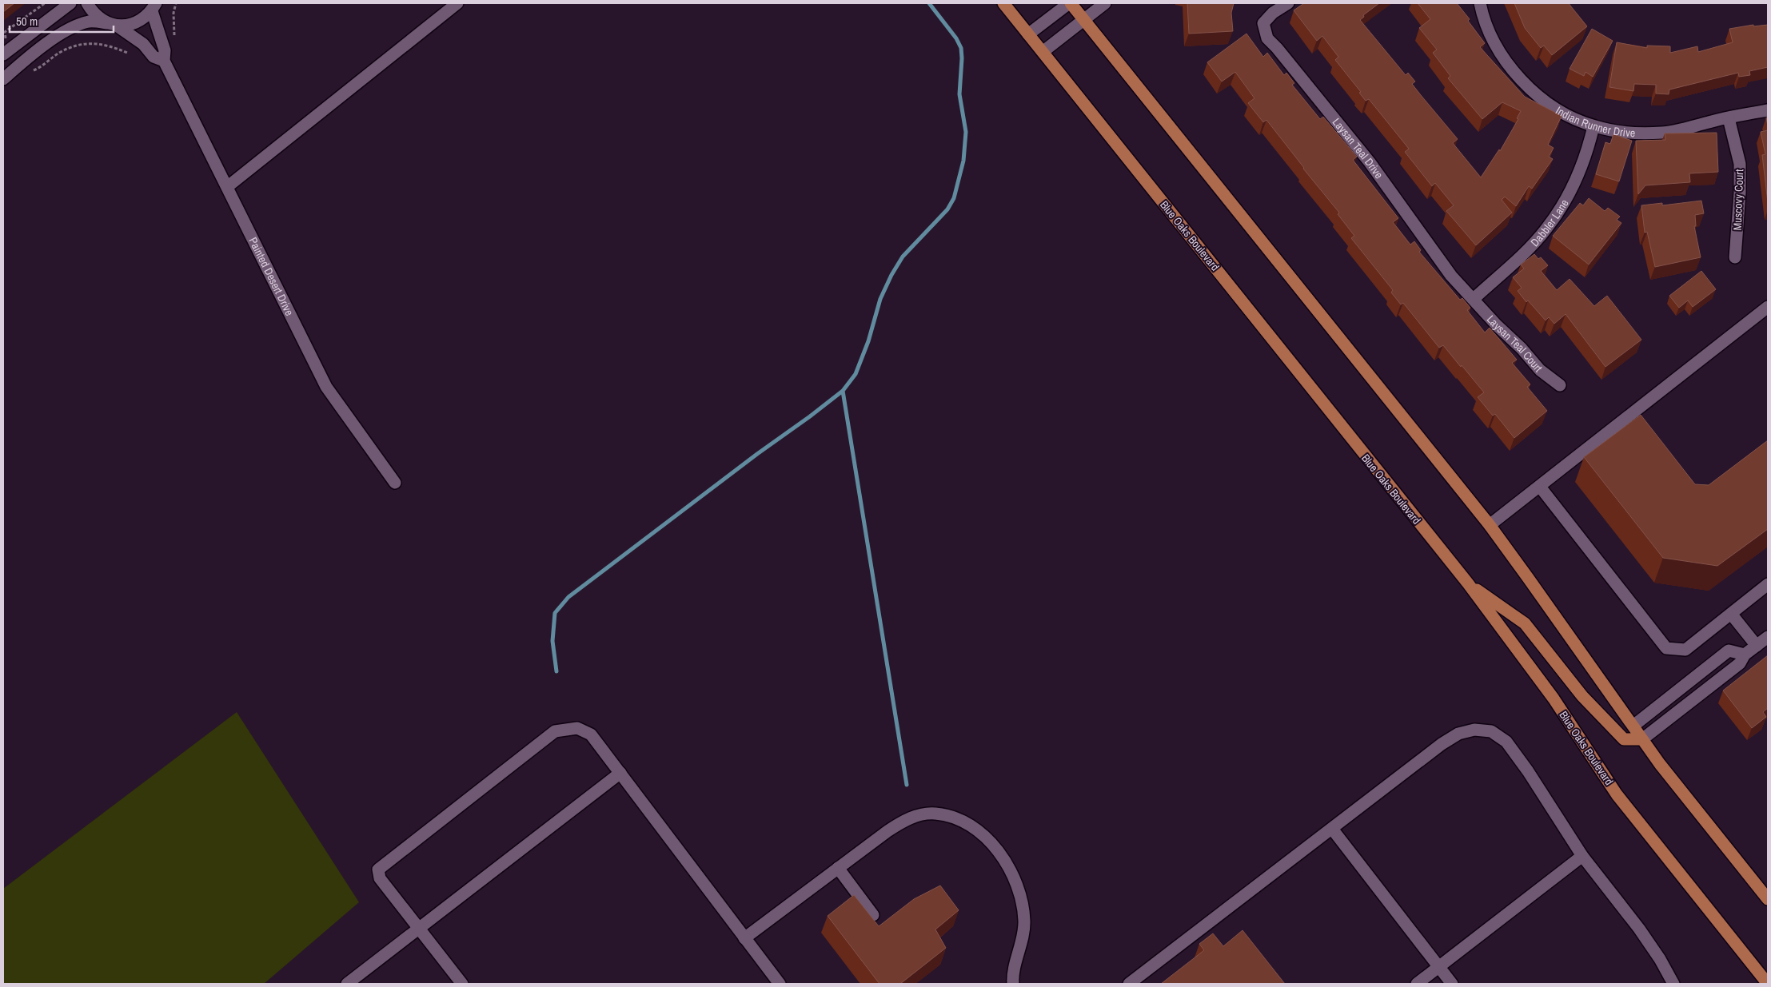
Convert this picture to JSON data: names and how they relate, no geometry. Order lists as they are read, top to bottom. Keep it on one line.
{"streets":{"main road":["Blue Oaks Boulevard"],"street":["Indian Runner Drive","Laysan Teal Drive","Muscovy Court","Dabbler Lane","Painted Desert Drive","Laysan Teal Court"]},"crossings":[["Indian Runner Drive","Muscovy Court"],["Indian Runner Drive","Dabbler Lane"],["Laysan Teal Drive","Dabbler Lane"],["Laysan Teal Drive","Laysan Teal Court"],["Dabbler Lane","Laysan Teal Court"]],"scale_bar":"50 m"}
